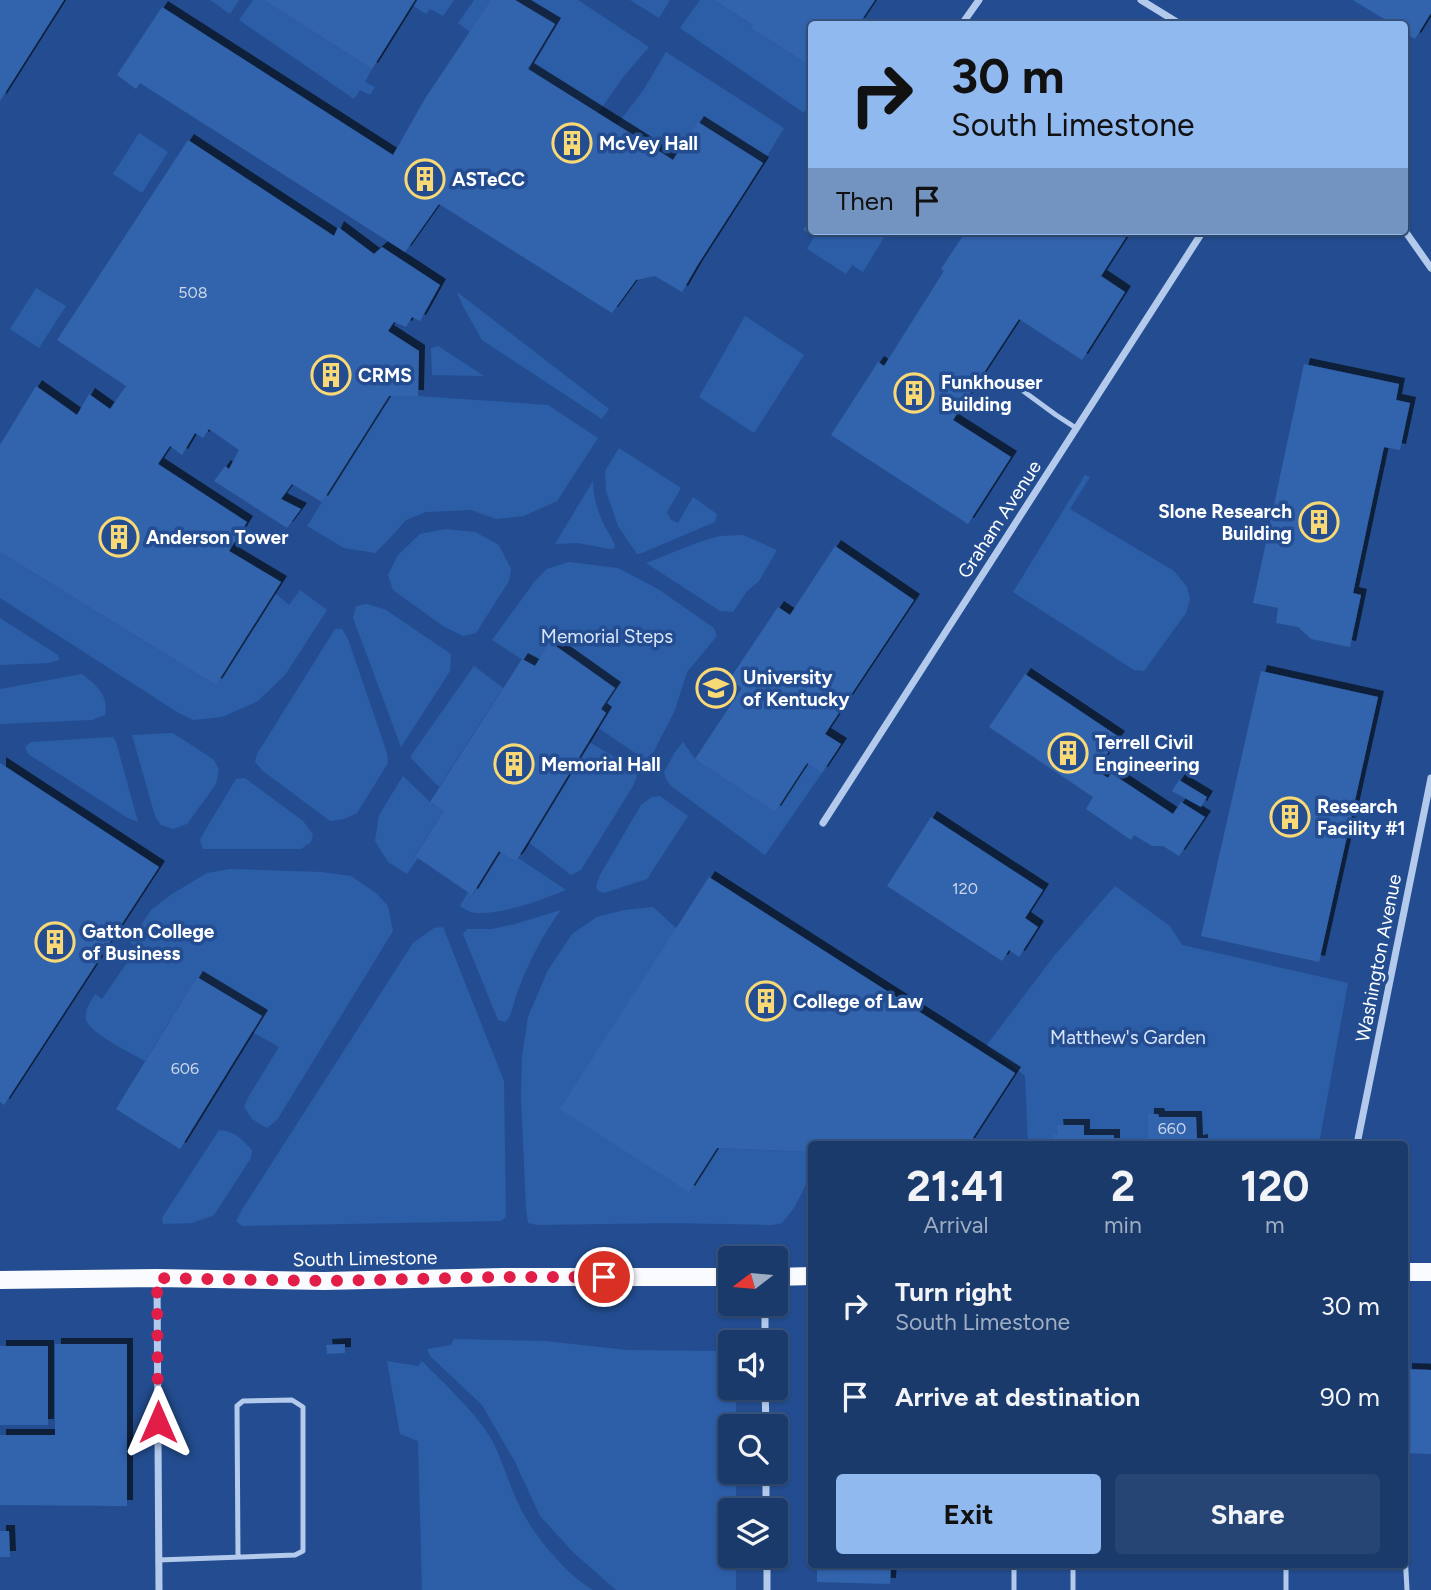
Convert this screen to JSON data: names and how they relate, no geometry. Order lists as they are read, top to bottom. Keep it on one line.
{"streets":{"main road":["South Limestone"],"street":["Graham Avenue","Washington Avenue"]},"parks":["Memorial Steps","Matthew's Garden"],"places":{"building":["McVey Hall","ASTeCC","CRMS","Funkhouser Building","Slone Research Building","Anderson Tower","Terrell Civil Engineering","Memorial Hall","Research Facility #1","Gatton College of Business","College of Law"],"school or university":["University of Kentucky"]},"house_numbers":["508","120","606","660"],"north":"left","page":{"turn":["30 m","South Limestone"],"then":"Then","eta":["21:41","Arrival","2","min","120","m"],"list":[{"name":"Turn right","note":"South Limestone","value":"30 m"},{"name":"Arrive at destination","value":"90 m"}],"buttons":["Exit","Share"]}}
